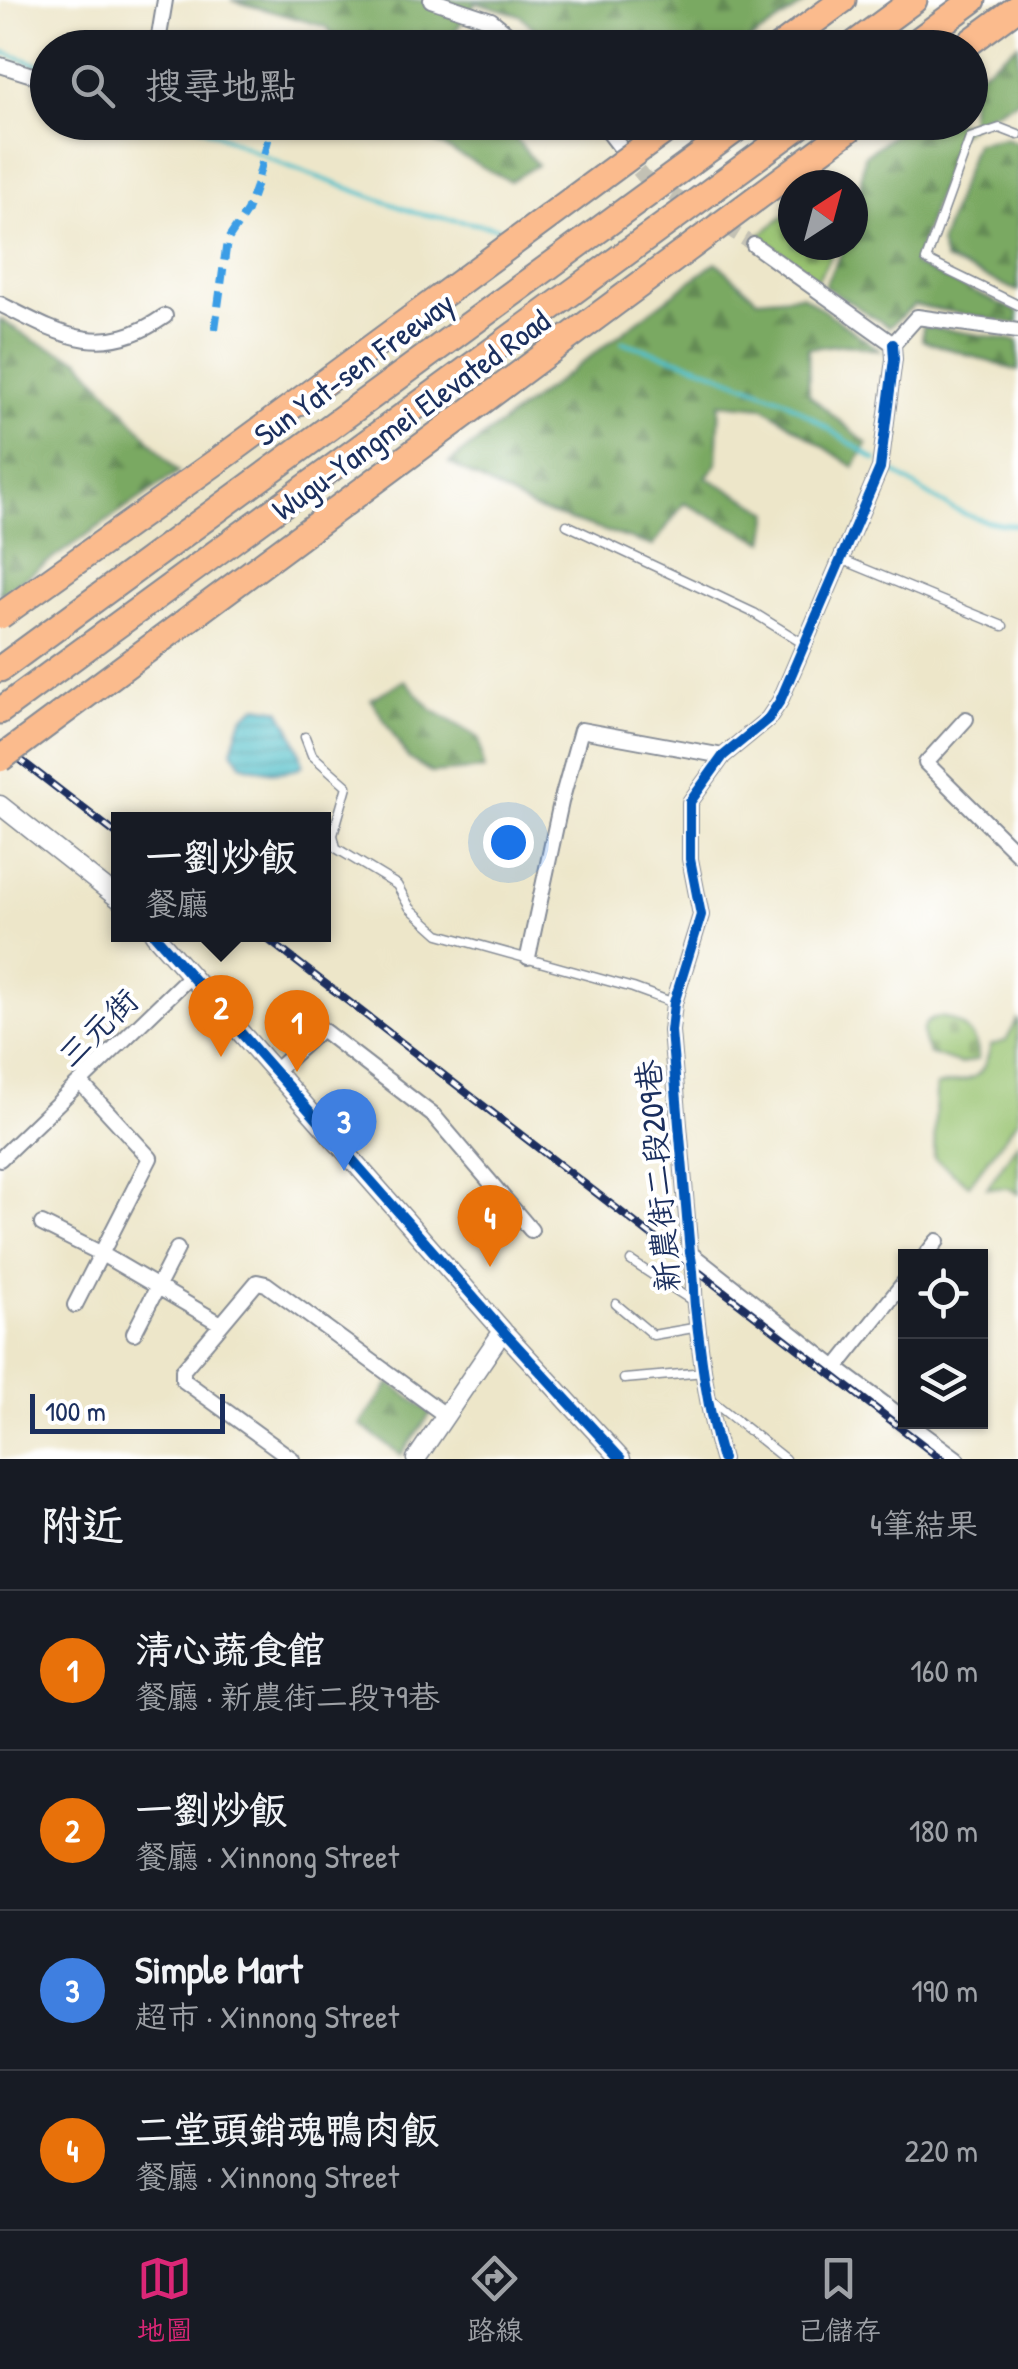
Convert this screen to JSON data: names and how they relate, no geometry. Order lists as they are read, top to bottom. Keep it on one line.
{"streets":{"highway":["Sun Yat-sen Freeway","Wugu-Yangmei Elevated Road"],"street":["三元街","新農街二段209巷"]},"scale_bar":"100 m","north":"top right","page":{"search":"搜尋地點","popup":["一劉炒飯","餐廳"],"pins":["2","1","3","4"],"scale":"100 m","heading":["附近","4筆結果"],"list":[{"mark":"1","name":"清心蔬食館","note":"餐廳 · 新農街二段79巷","value":"160 m"},{"mark":"2","name":"一劉炒飯","note":"餐廳 · Xinnong Street","value":"180 m"},{"mark":"3","name":"Simple Mart","note":"超市 · Xinnong Street","value":"190 m"},{"mark":"4","name":"二堂頭銷魂鴨肉飯","note":"餐廳 · Xinnong Street","value":"220 m"}],"nav":["地圖","路線","已儲存"]}}
